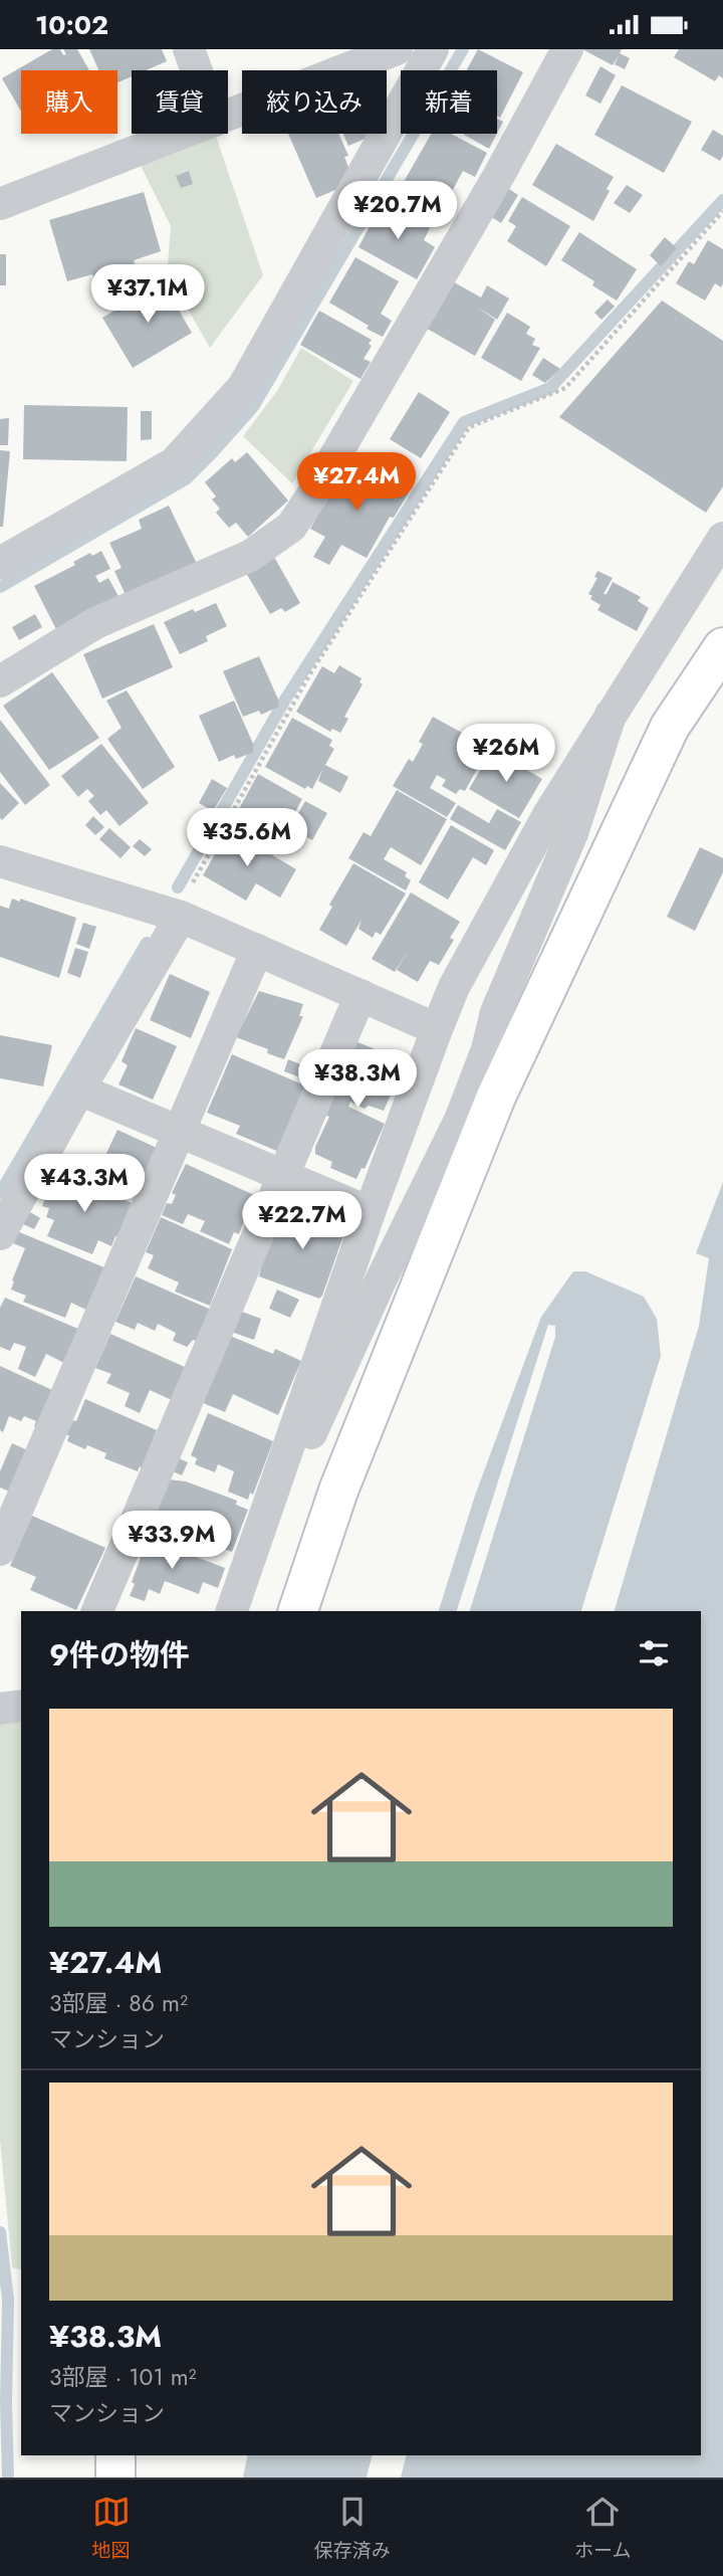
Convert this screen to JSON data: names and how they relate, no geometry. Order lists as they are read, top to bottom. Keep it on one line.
{"page":{"status":"10:02","chip":["購入","賃貸","絞り込み","新着"],"price":["¥20.7M","¥37.1M","¥27.4M","¥26M","¥35.6M","¥38.3M","¥43.3M","¥22.7M","¥33.9M"],"heading":"9件の物件","list":[{"name":"¥27.4M","note":"3部屋 · 86 m² · マンション"},{"name":"¥38.3M","note":"3部屋 · 101 m² · マンション"}],"tabs":["地図","保存済み","ホーム"]}}
